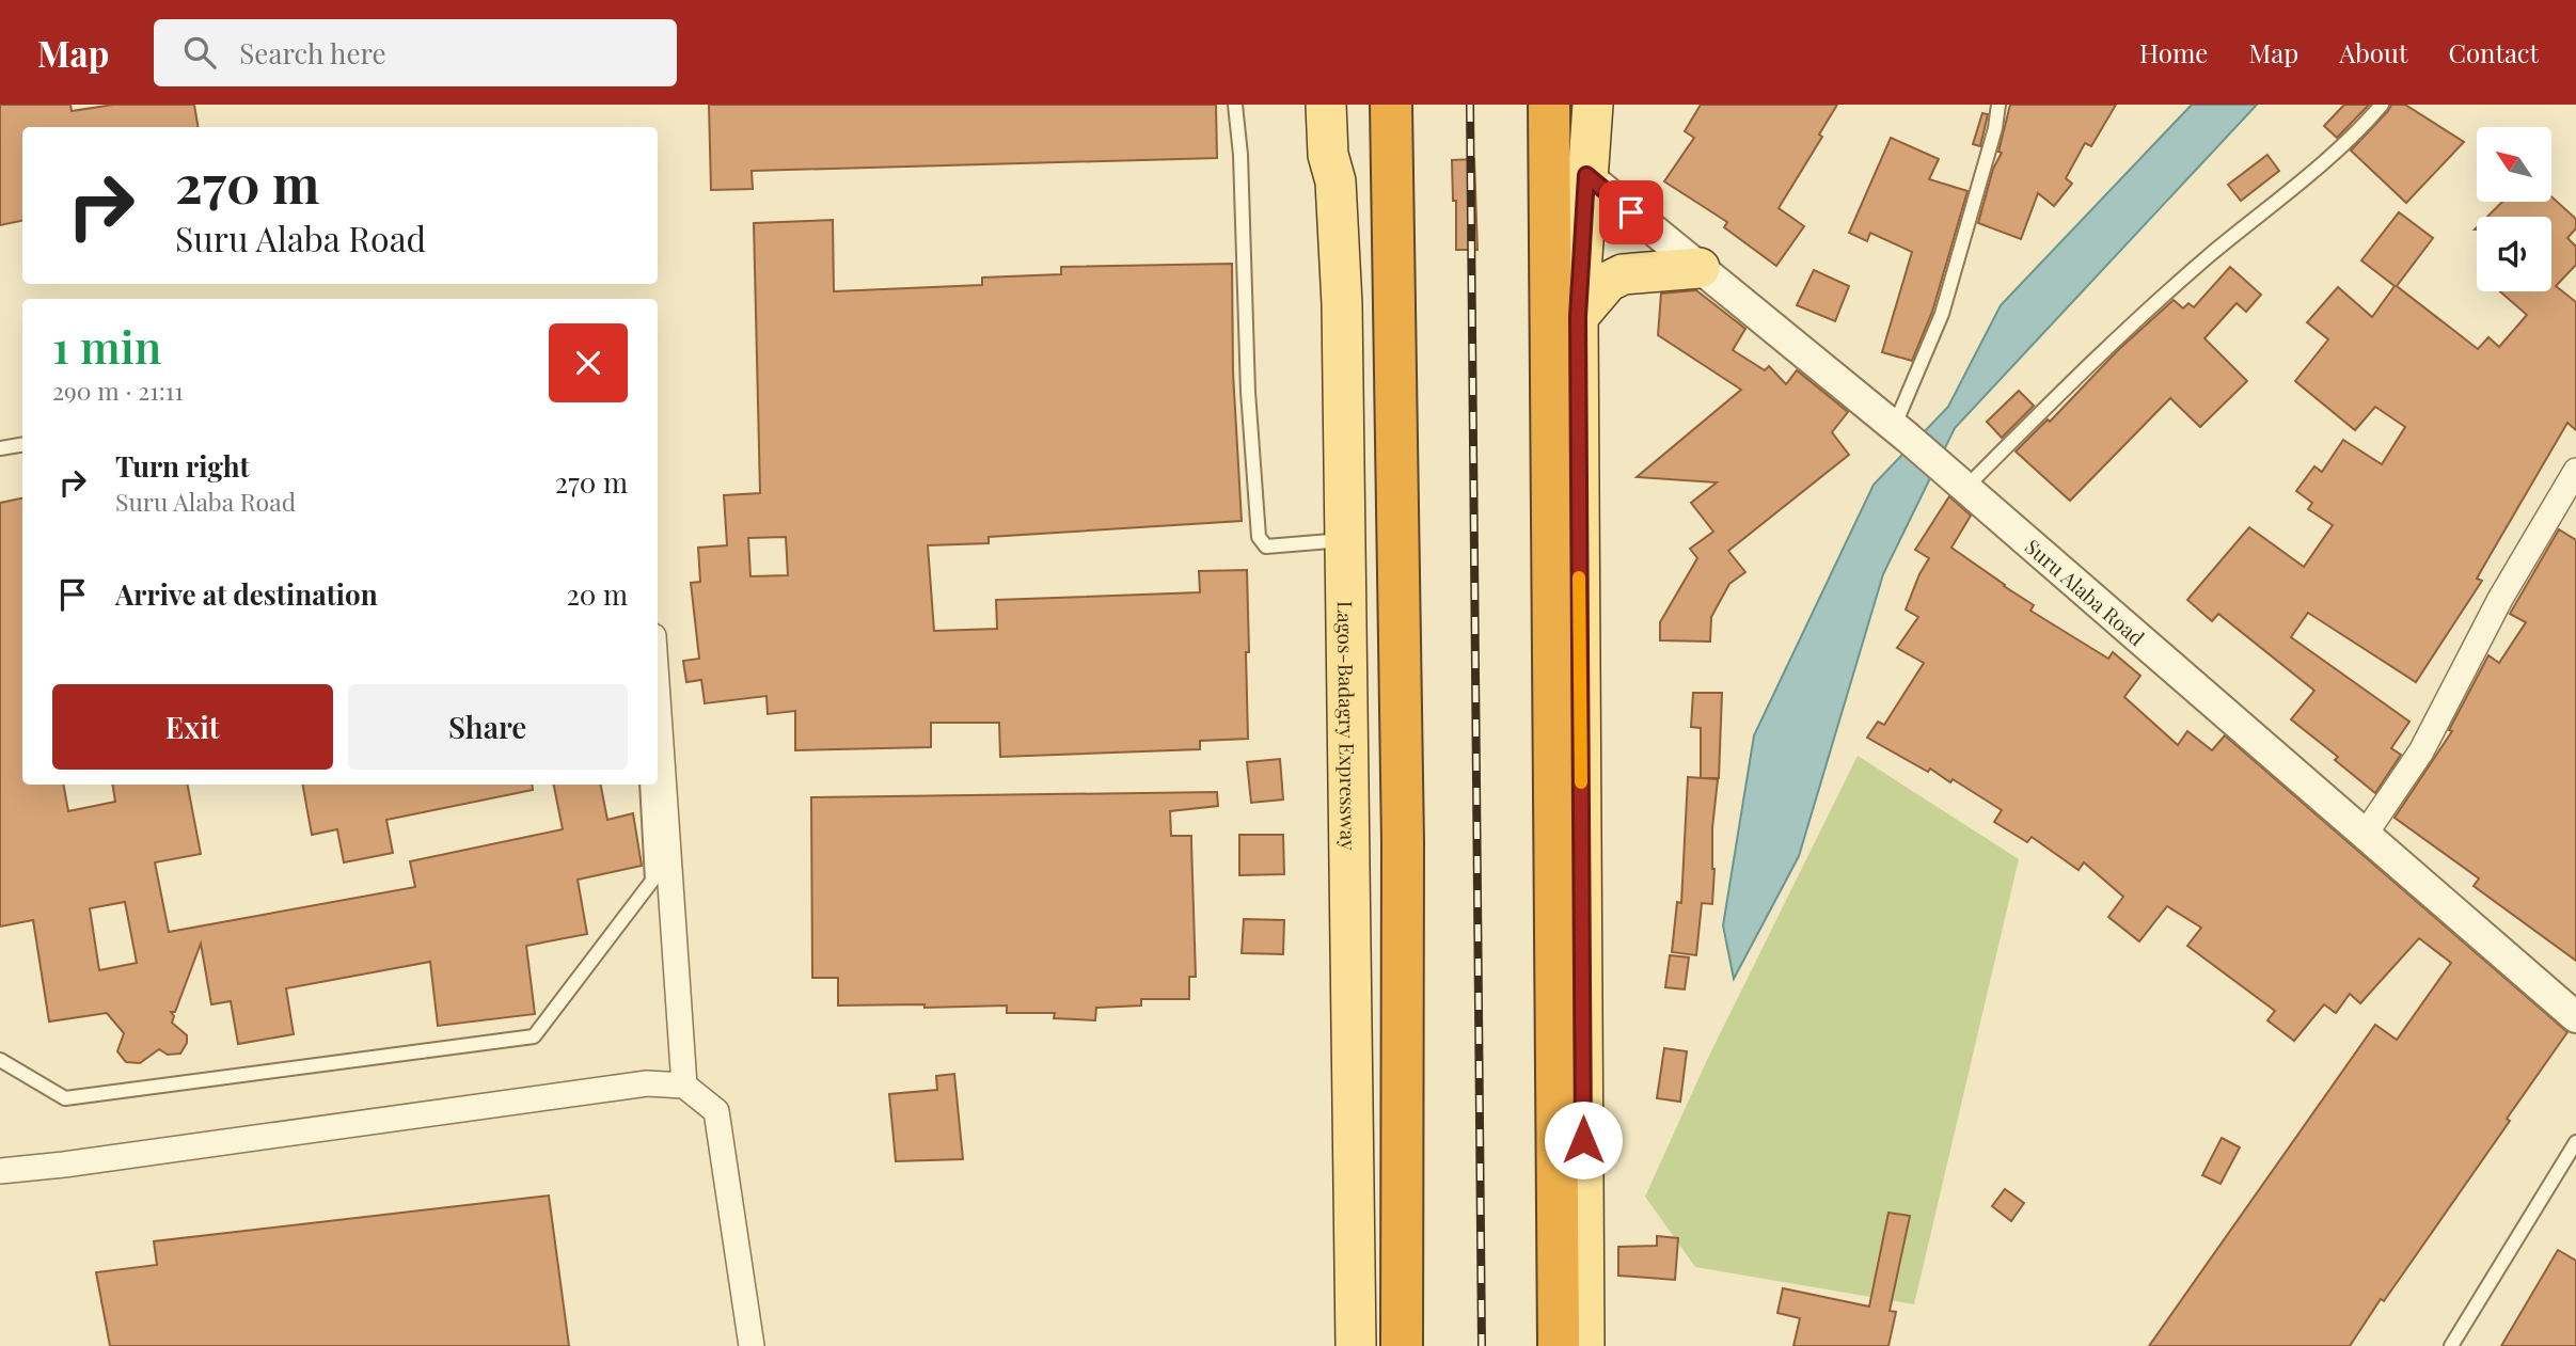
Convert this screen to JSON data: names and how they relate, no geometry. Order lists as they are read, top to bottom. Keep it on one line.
{"streets":{"main road":["Lagos-Badagry Expressway"],"street":["Suru Alaba Road"]},"north":"top left","page":{"header":"Map","search":"Search here","nav":["Home","Map","About","Contact"],"turn":["270 m","Suru Alaba Road"],"heading":["1 min","290 m · 21:11"],"list":[{"name":"Turn right","note":"Suru Alaba Road","value":"270 m"},{"name":"Arrive at destination","value":"20 m"}],"buttons":["Exit","Share"]}}
